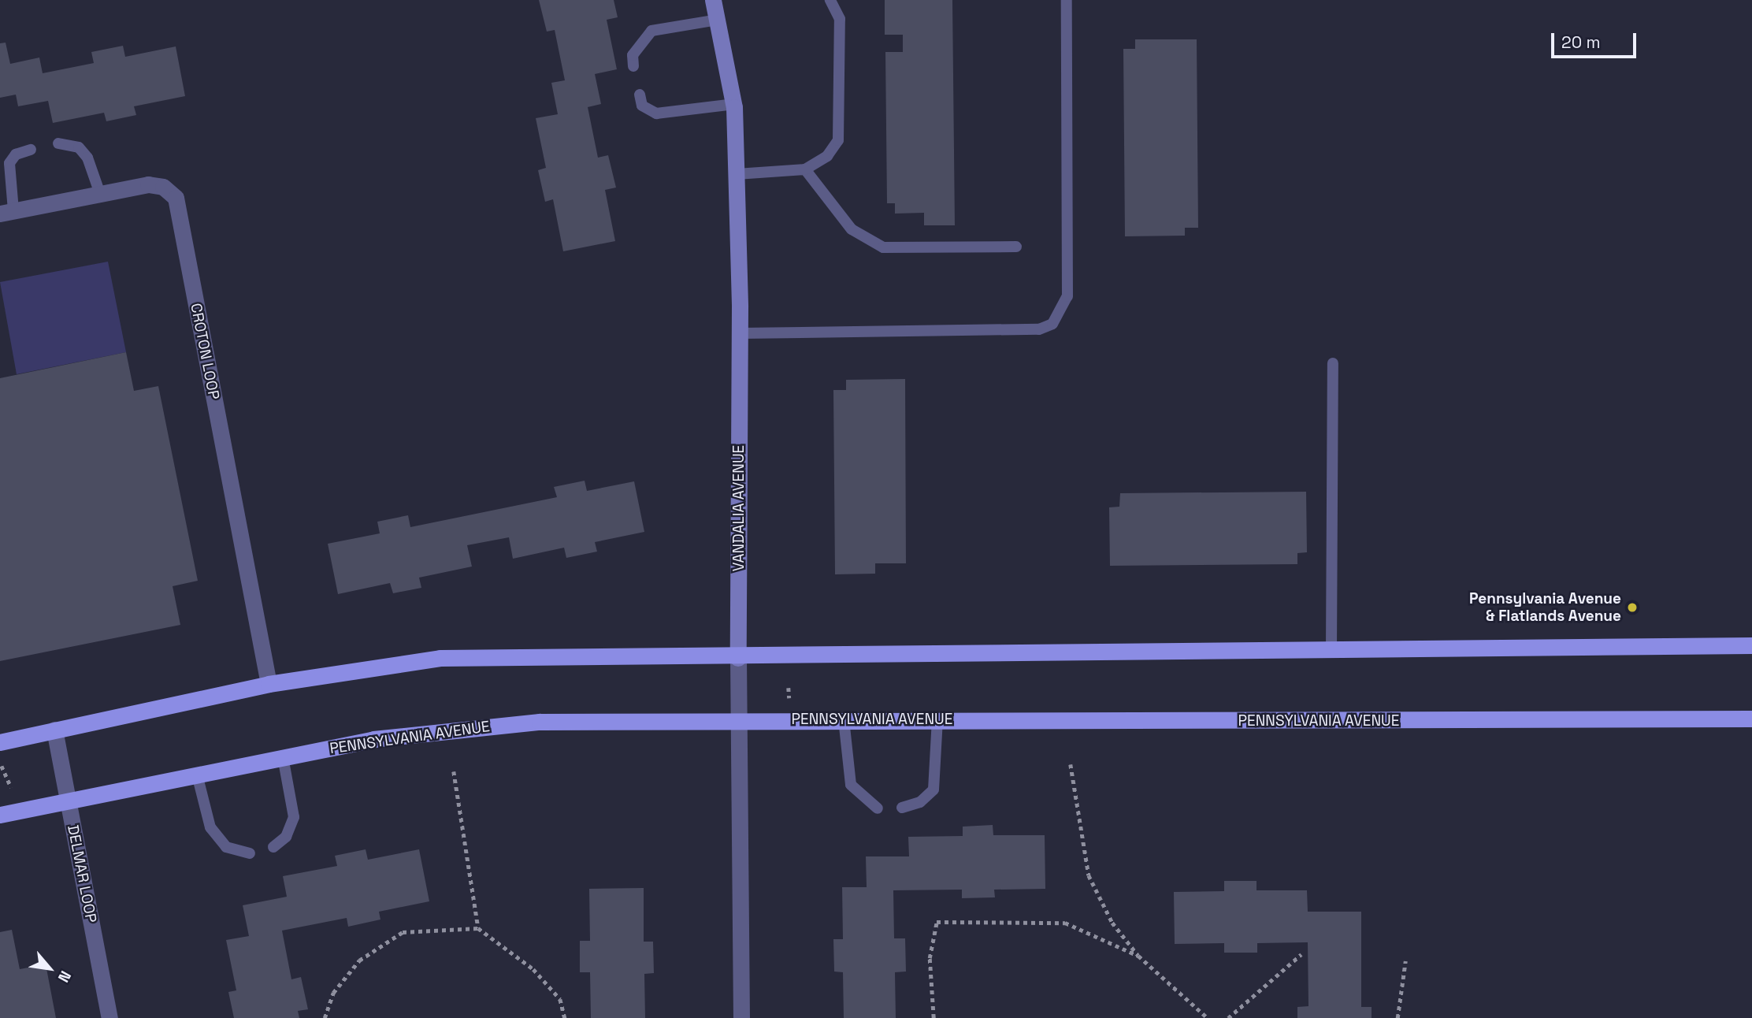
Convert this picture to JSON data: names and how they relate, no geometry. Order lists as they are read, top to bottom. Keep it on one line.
{"streets":{"main road":["PENNSYLVANIA AVENUE"],"street":["CROTON LOOP","VANDALIA AVENUE","DELMAR LOOP"]},"crossings":[["VANDALIA AVENUE","PENNSYLVANIA AVENUE"],["PENNSYLVANIA AVENUE","DELMAR LOOP"]],"places":["Pennsylvania Avenue & Flatlands Avenue"],"scale_bar":"20 m","north":"bottom right"}
